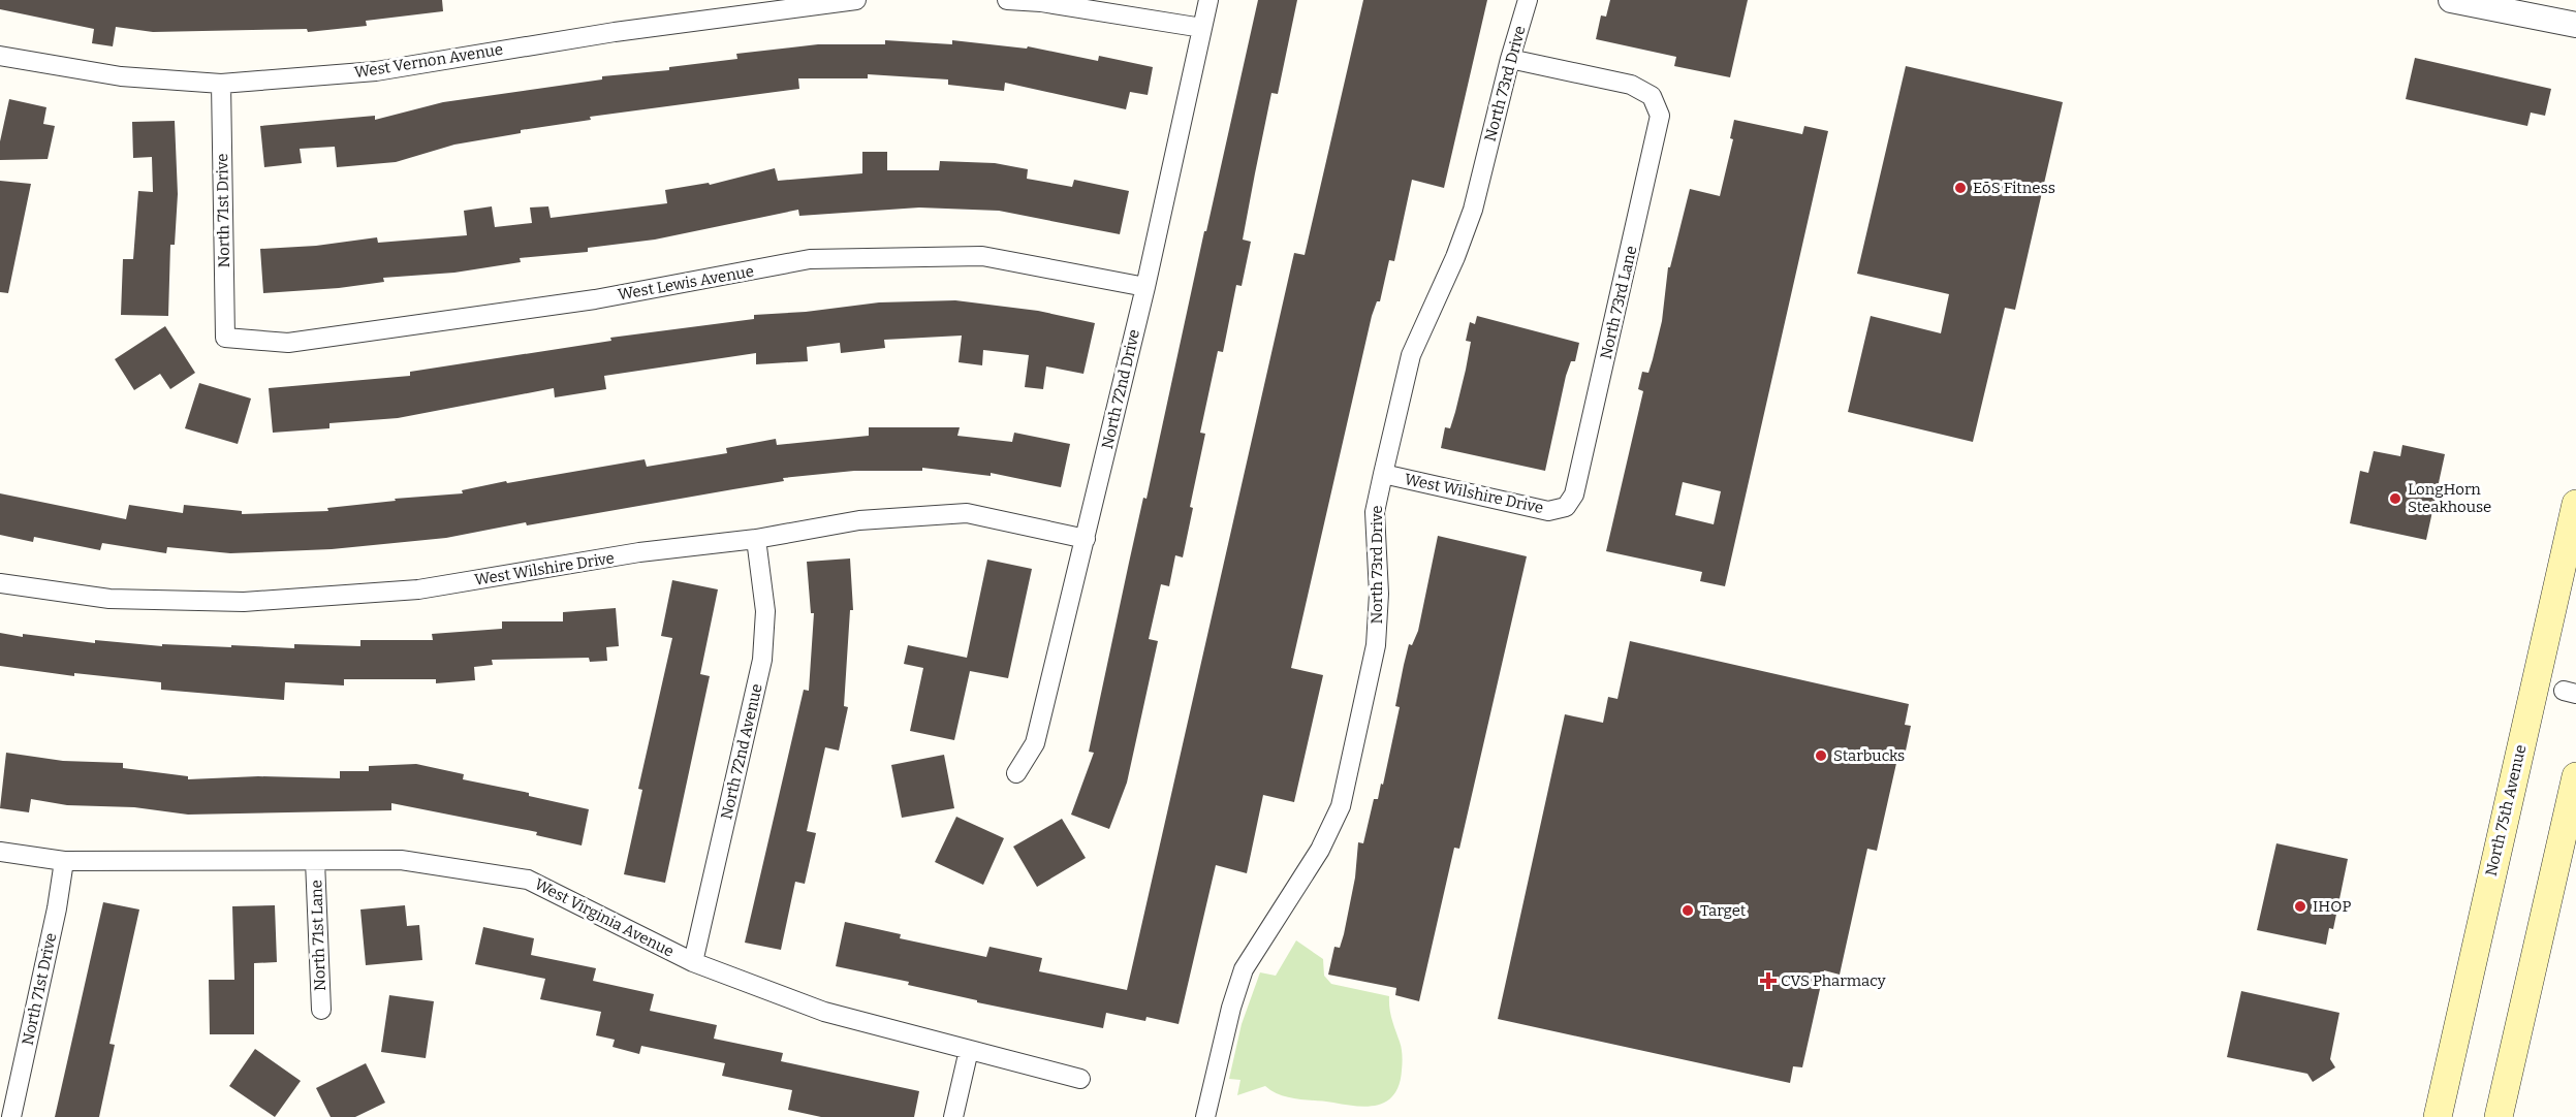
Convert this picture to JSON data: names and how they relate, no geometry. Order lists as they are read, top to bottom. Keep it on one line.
{"streets":{"main road":["North 75th Avenue"],"street":["West Vernon Avenue","North 73rd Drive","North 71st Drive","West Lewis Avenue","North 73rd Lane","North 72nd Drive","West Wilshire Drive","North 72nd Avenue","West Virginia Avenue","North 71st Lane"]},"crossings":[["West Vernon Avenue","North 71st Drive"],["North 73rd Drive","North 73rd Lane"],["North 73rd Drive","West Wilshire Drive"],["North 71st Drive","West Lewis Avenue"],["North 71st Drive","West Virginia Avenue"],["West Lewis Avenue","North 72nd Drive"],["North 73rd Lane","West Wilshire Drive"],["North 72nd Drive","West Wilshire Drive"],["West Wilshire Drive","North 72nd Avenue"],["North 72nd Avenue","West Virginia Avenue"],["West Virginia Avenue","North 71st Lane"]],"places":{"other":["EōS Fitness","LongHorn Steakhouse","Starbucks","IHOP","Target"],"health":["CVS Pharmacy"]}}
